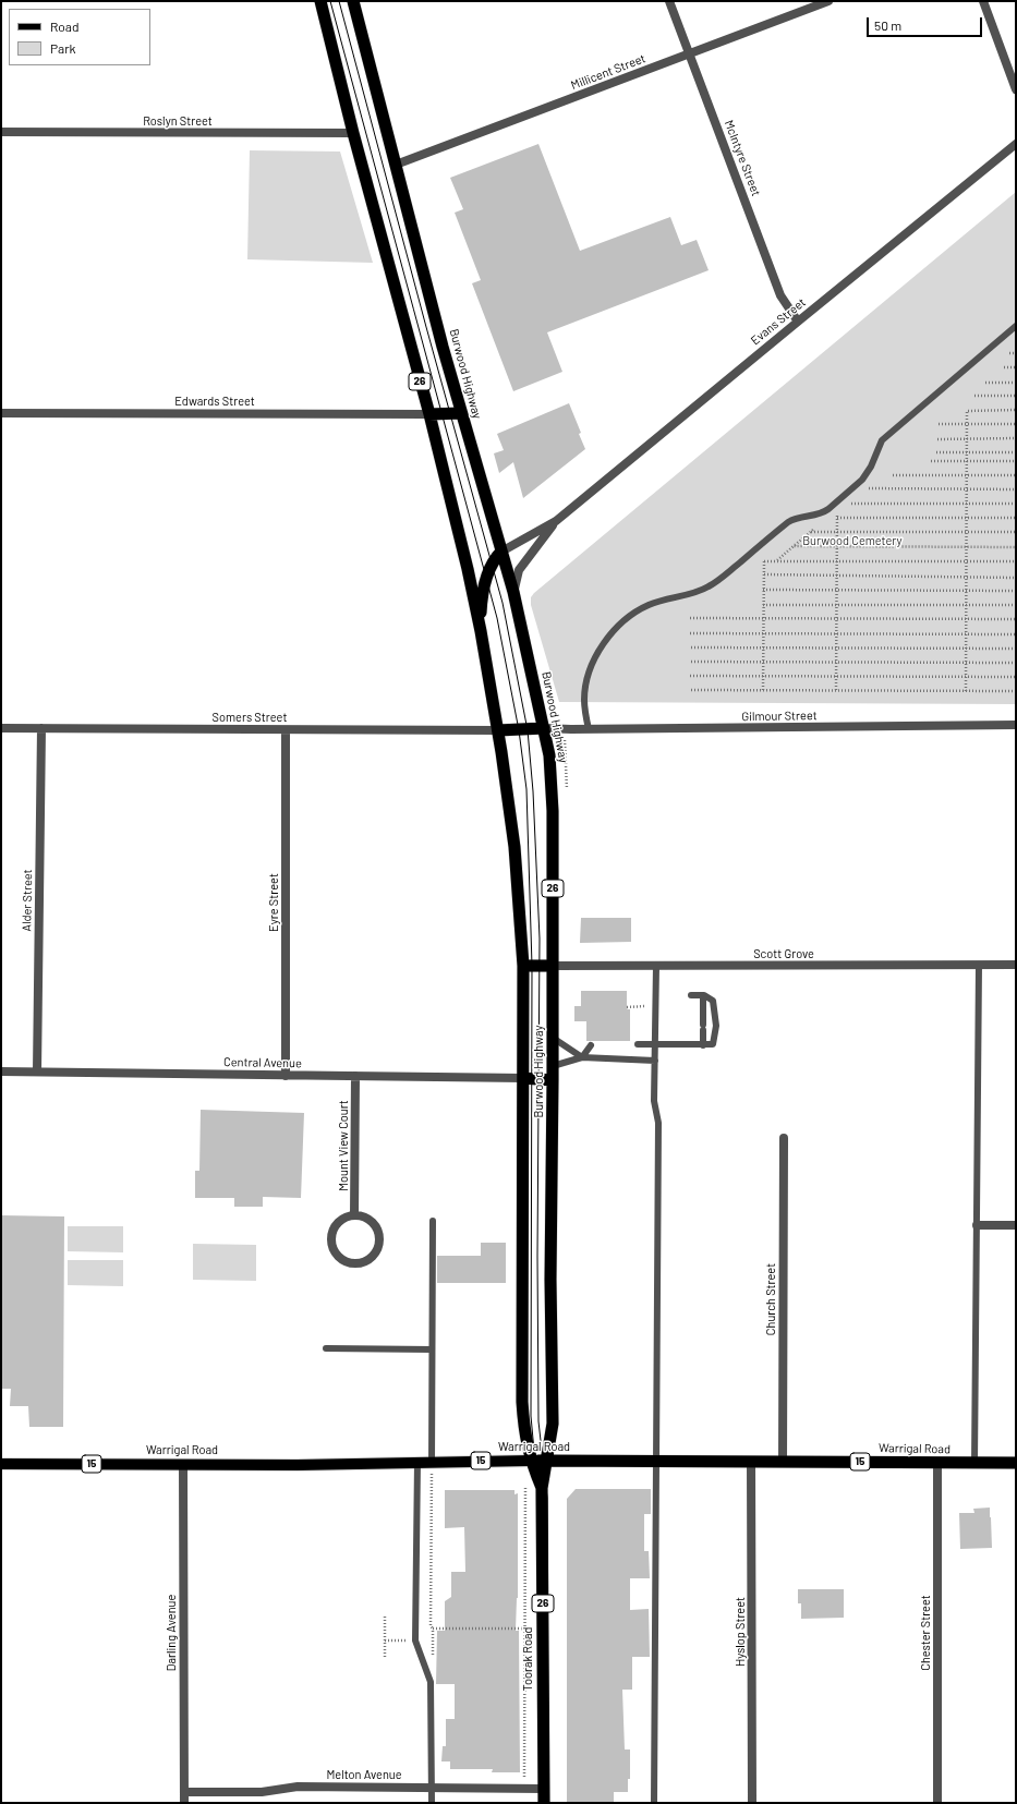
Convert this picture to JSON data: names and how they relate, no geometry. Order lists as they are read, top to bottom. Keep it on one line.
{"streets":{"highway":["Burwood Highway","26","Warrigal Road","15","Toorak Road"],"street":["Millicent Street","Roslyn Street","McIntyre Street","Evans Street","Edwards Street","Gilmour Street","Somers Street","Alder Street","Eyre Street","Scott Grove","Central Avenue","Mount View Court","Church Street","Hyslop Street","Darling Avenue","Chester Street","Melton Avenue"]},"crossings":[["Millicent Street","McIntyre Street"],["Millicent Street","Burwood Highway"],["Roslyn Street","Burwood Highway"],["McIntyre Street","Evans Street"],["Evans Street","Burwood Highway"],["Burwood Highway","Edwards Street"],["Burwood Highway","Gilmour Street"],["Burwood Highway","Somers Street"],["Burwood Highway","Scott Grove"],["Burwood Highway","Central Avenue"],["Burwood Highway","Warrigal Road"],["Burwood Highway","Toorak Road"],["Somers Street","Alder Street"],["Somers Street","Eyre Street"],["Alder Street","Central Avenue"],["Eyre Street","Central Avenue"],["Central Avenue","Mount View Court"],["Church Street","Warrigal Road"],["Warrigal Road","Hyslop Street"],["Warrigal Road","Darling Avenue"],["Warrigal Road","Chester Street"],["Warrigal Road","Toorak Road"],["Darling Avenue","Melton Avenue"],["Toorak Road","Melton Avenue"]],"parks":["Burwood Cemetery"],"legend":["Road","Park"],"scale_bar":"50 m"}
